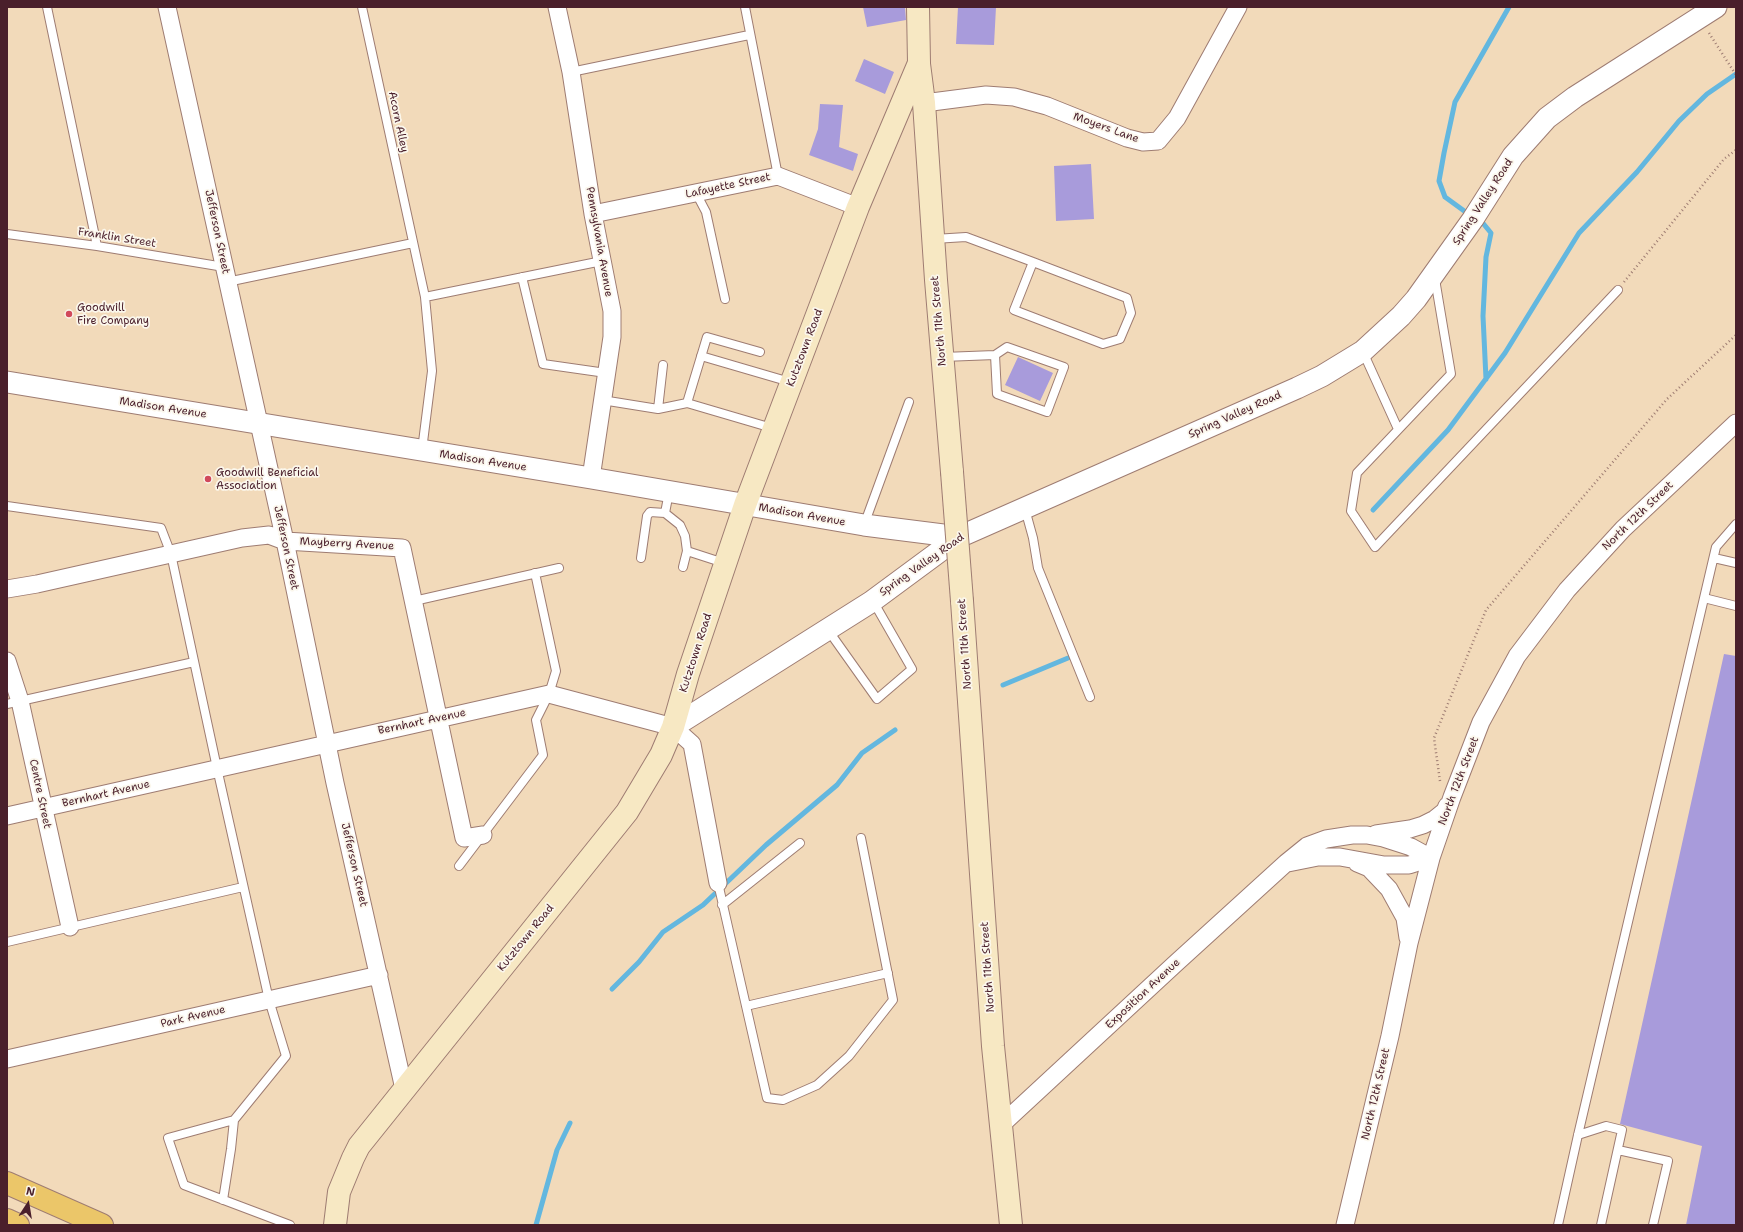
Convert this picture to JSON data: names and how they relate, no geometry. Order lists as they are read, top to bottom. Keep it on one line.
{"streets":{"main road":["North 11th Street","Kutztown Road"],"street":["Moyers Lane","Lafayette Street","Spring Valley Road","Jefferson Street","Pennsylvania Avenue","Madison Avenue","North 12th Street","Mayberry Avenue","Bernhart Avenue","Centre Street","Exposition Avenue","Park Avenue"],"lane":["Acorn Alley","Franklin Street"]},"crossings":[["Acorn Alley","Madison Avenue"],["Moyers Lane","North 11th Street"],["Lafayette Street","Pennsylvania Avenue"],["Lafayette Street","Kutztown Road"],["Spring Valley Road","Kutztown Road"],["Spring Valley Road","Madison Avenue"],["Spring Valley Road","Bernhart Avenue"],["Jefferson Street","Franklin Street"],["Jefferson Street","Kutztown Road"],["Jefferson Street","Madison Avenue"],["Jefferson Street","Mayberry Avenue"],["Jefferson Street","Bernhart Avenue"],["Jefferson Street","Park Avenue"],["Pennsylvania Avenue","Madison Avenue"],["North 11th Street","Kutztown Road"],["North 11th Street","Exposition Avenue"],["Kutztown Road","Madison Avenue"],["Kutztown Road","Bernhart Avenue"],["North 12th Street","Exposition Avenue"],["Mayberry Avenue","Bernhart Avenue"],["Bernhart Avenue","Centre Street"]],"places":["Goodwill Fire Company","Goodwill Beneficial Association"],"north":"top"}
